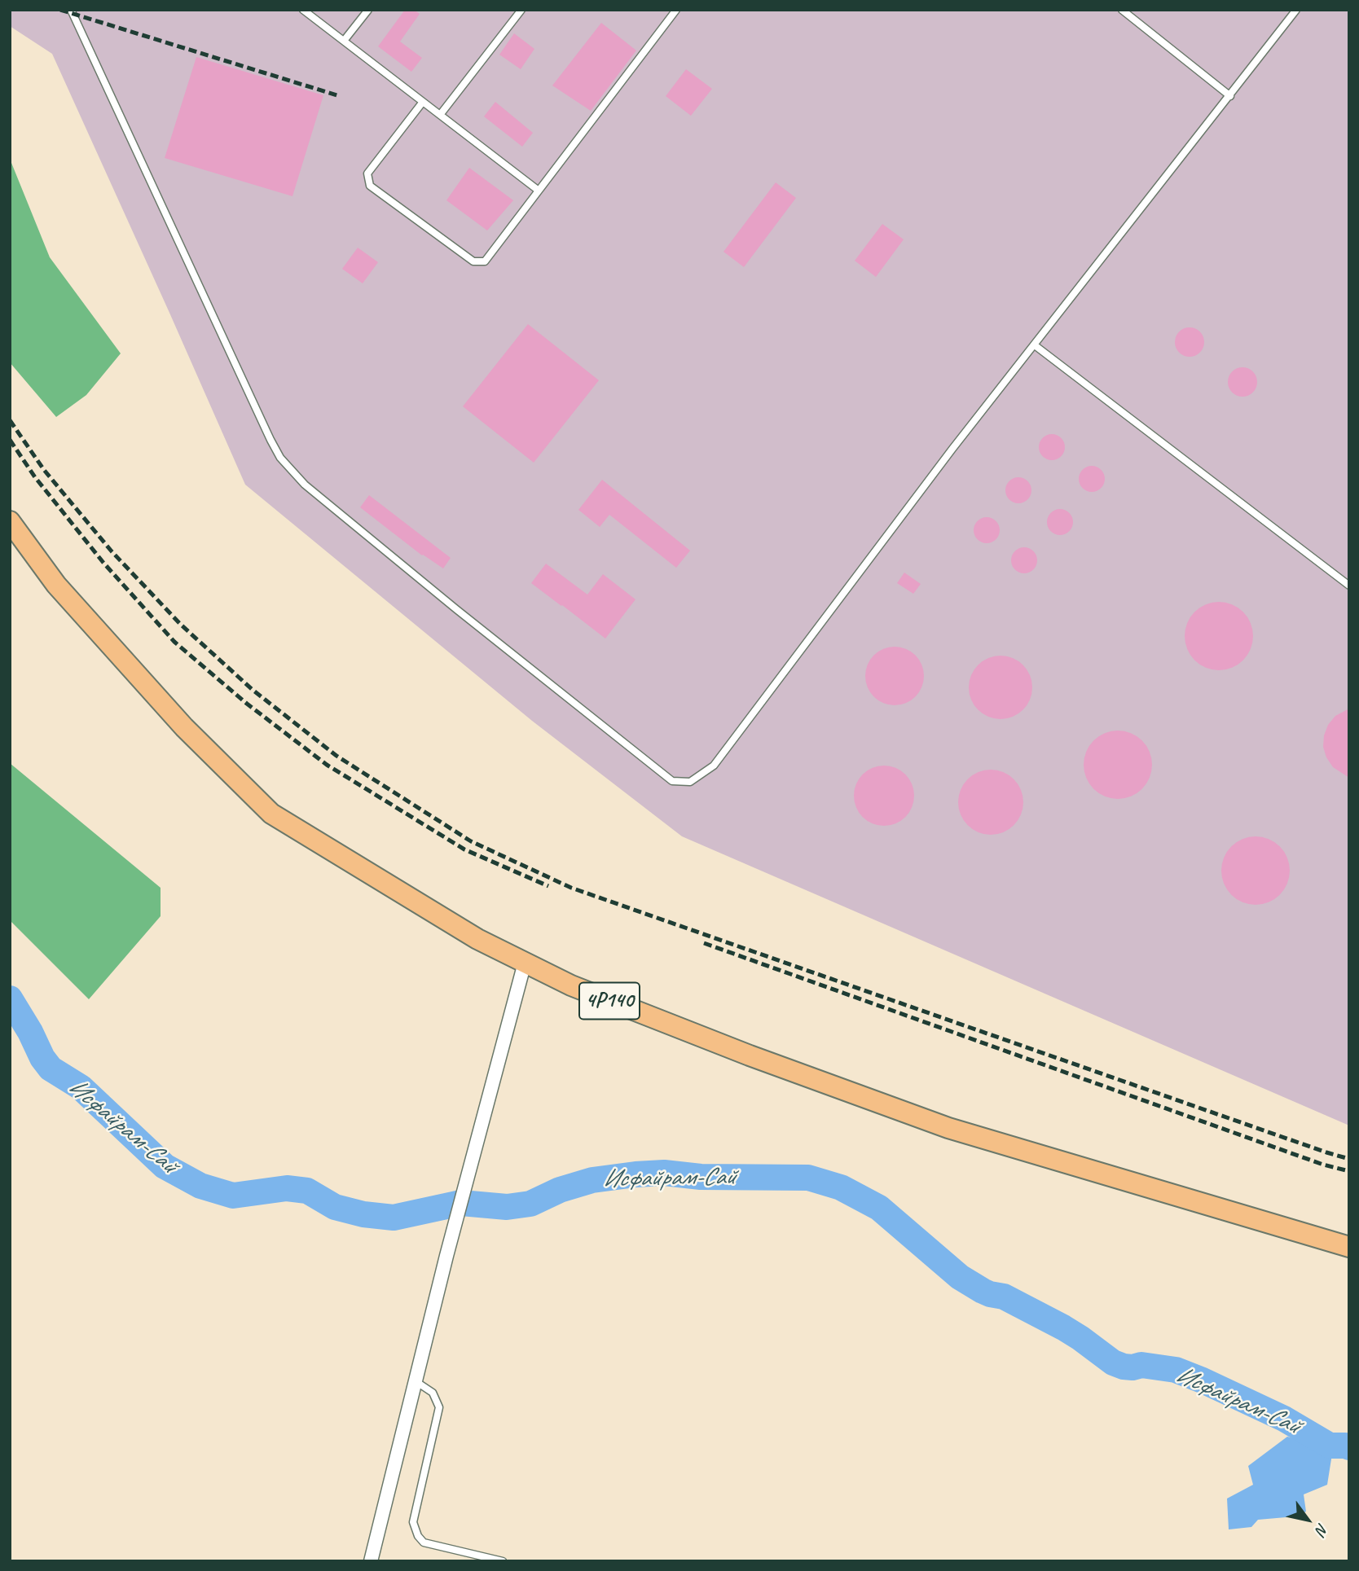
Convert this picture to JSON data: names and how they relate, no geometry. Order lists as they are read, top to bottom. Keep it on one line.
{"streets":{"main road":["4P140"]},"water":["Исфайрам-Сай"],"north":"bottom right"}
